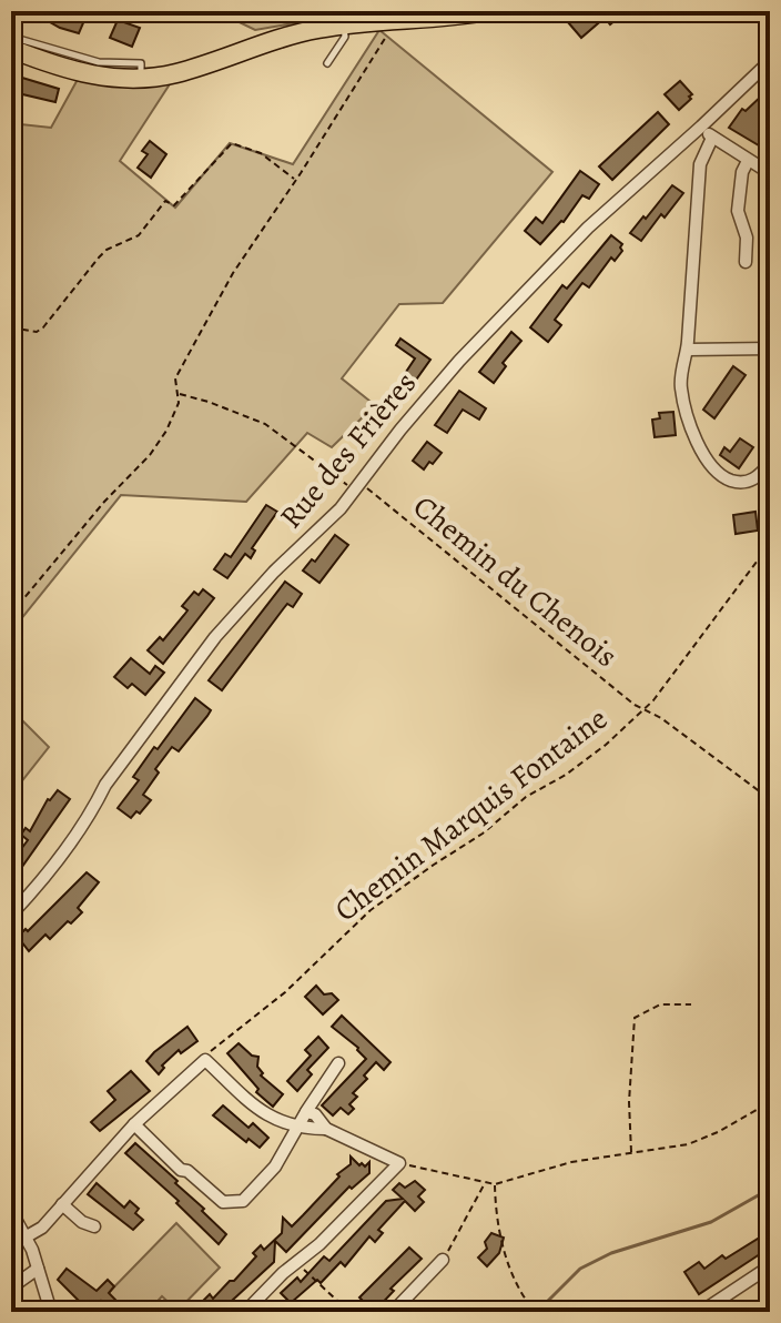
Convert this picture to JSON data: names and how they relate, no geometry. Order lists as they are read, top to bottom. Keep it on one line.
{"streets":{"street":["Rue des Frières"],"path":["Chemin du Chenois","Chemin Marquis Fontaine"]},"crossings":[["Rue des Frières","Chemin du Chenois"],["Chemin du Chenois","Chemin Marquis Fontaine"]]}
